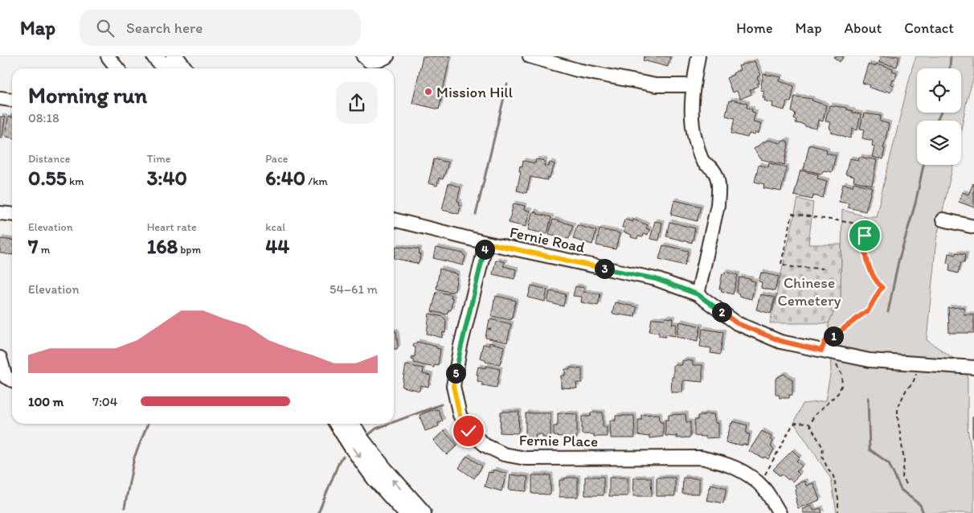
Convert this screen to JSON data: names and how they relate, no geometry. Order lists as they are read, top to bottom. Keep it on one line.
{"streets":{"street":["Fernie Road","Fernie Place"]},"crossings":[["Fernie Road","Fernie Place"]],"parks":["Chinese Cemetery"],"places":["Mission Hill"],"page":{"header":"Map","search":"Search here","nav":["Home","Map","About","Contact"],"heading":["Morning run","08:18"],"stats":[["Distance","0.55 km"],["Time","3:40"],["Pace","6:40 /km"],["Elevation","7 m"],["Heart rate","168 bpm"],["kcal","44"]],"pins":["4","3","2","1","5"],"chart":["Elevation","54–61 m"],"list":[{"name":"100 m","note":"7:04"}]}}
